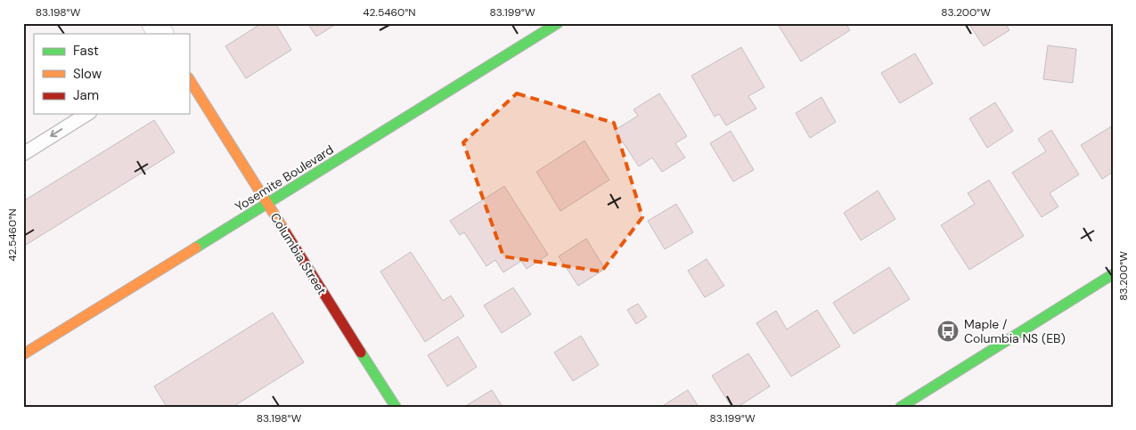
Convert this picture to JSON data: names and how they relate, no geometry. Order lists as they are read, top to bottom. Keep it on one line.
{"streets":{"street":["Yosemite Boulevard","Columbia Street"]},"crossings":[["Yosemite Boulevard","Columbia Street"]],"places":{"bus stop":["Maple / Columbia NS (EB)"]},"legend":["Fast","Slow","Jam"],"coordinates":["83.198°W","42.5460°N","83.199°W","83.200°W"]}
